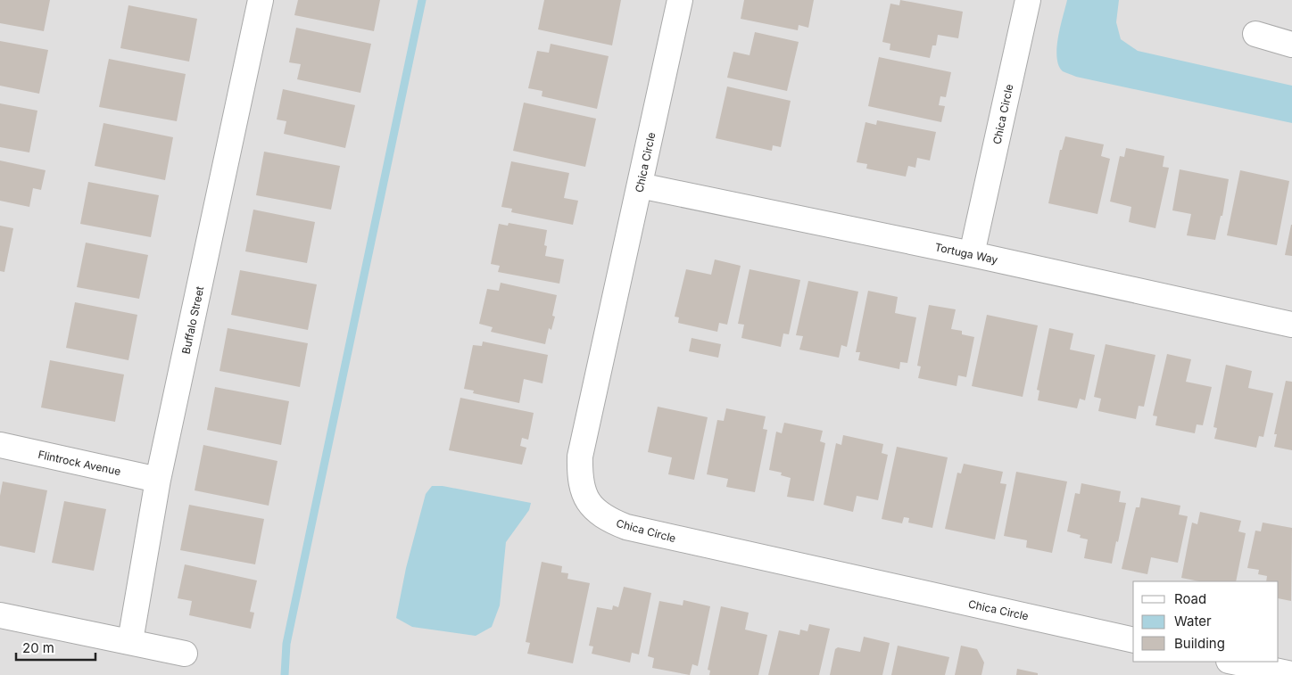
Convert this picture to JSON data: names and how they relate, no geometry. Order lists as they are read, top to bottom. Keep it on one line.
{"streets":{"street":["Chica Circle","Tortuga Way","Buffalo Street","Flintrock Avenue"]},"crossings":[["Chica Circle","Tortuga Way"],["Buffalo Street","Flintrock Avenue"]],"legend":["Road","Water","Building"],"scale_bar":"20 m"}
